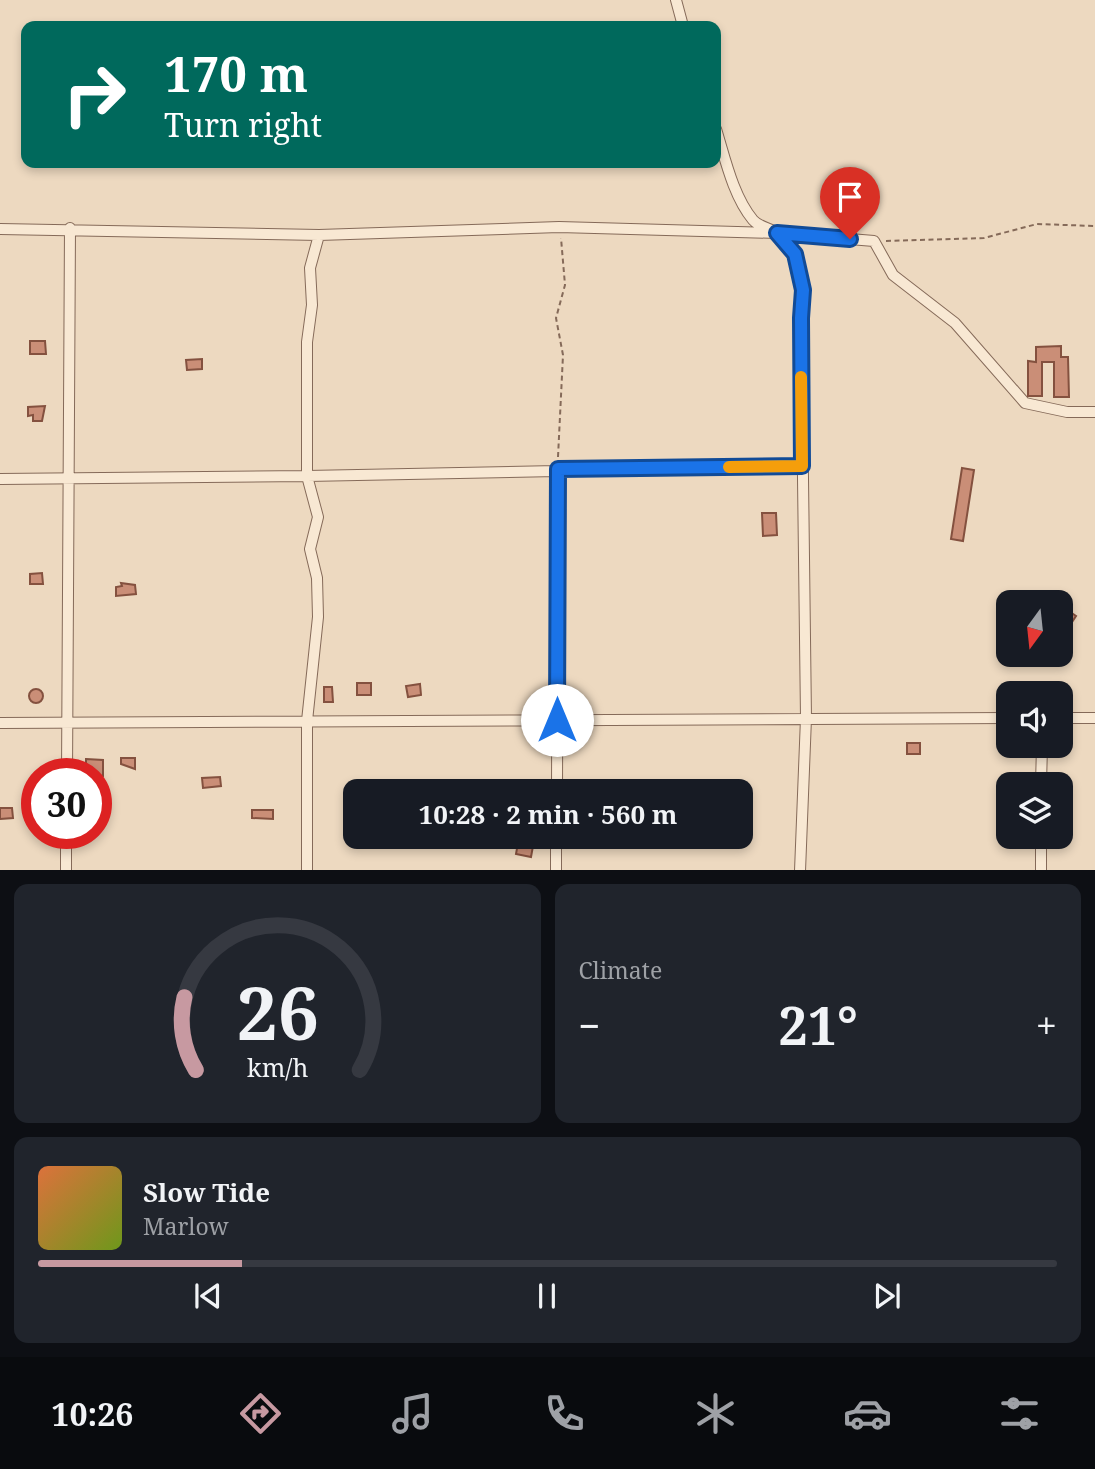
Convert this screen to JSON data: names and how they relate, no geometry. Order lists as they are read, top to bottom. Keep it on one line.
{"north":"bottom","page":{"turn":["170 m","Turn right"],"limit":"30","trip":"10:28 · 2 min · 560 m","tile":"Climate","heat":["−","21°","+"],"song":["Slow Tide","Marlow"],"tabs":"10:26","gauge":["26","km/h"]}}
